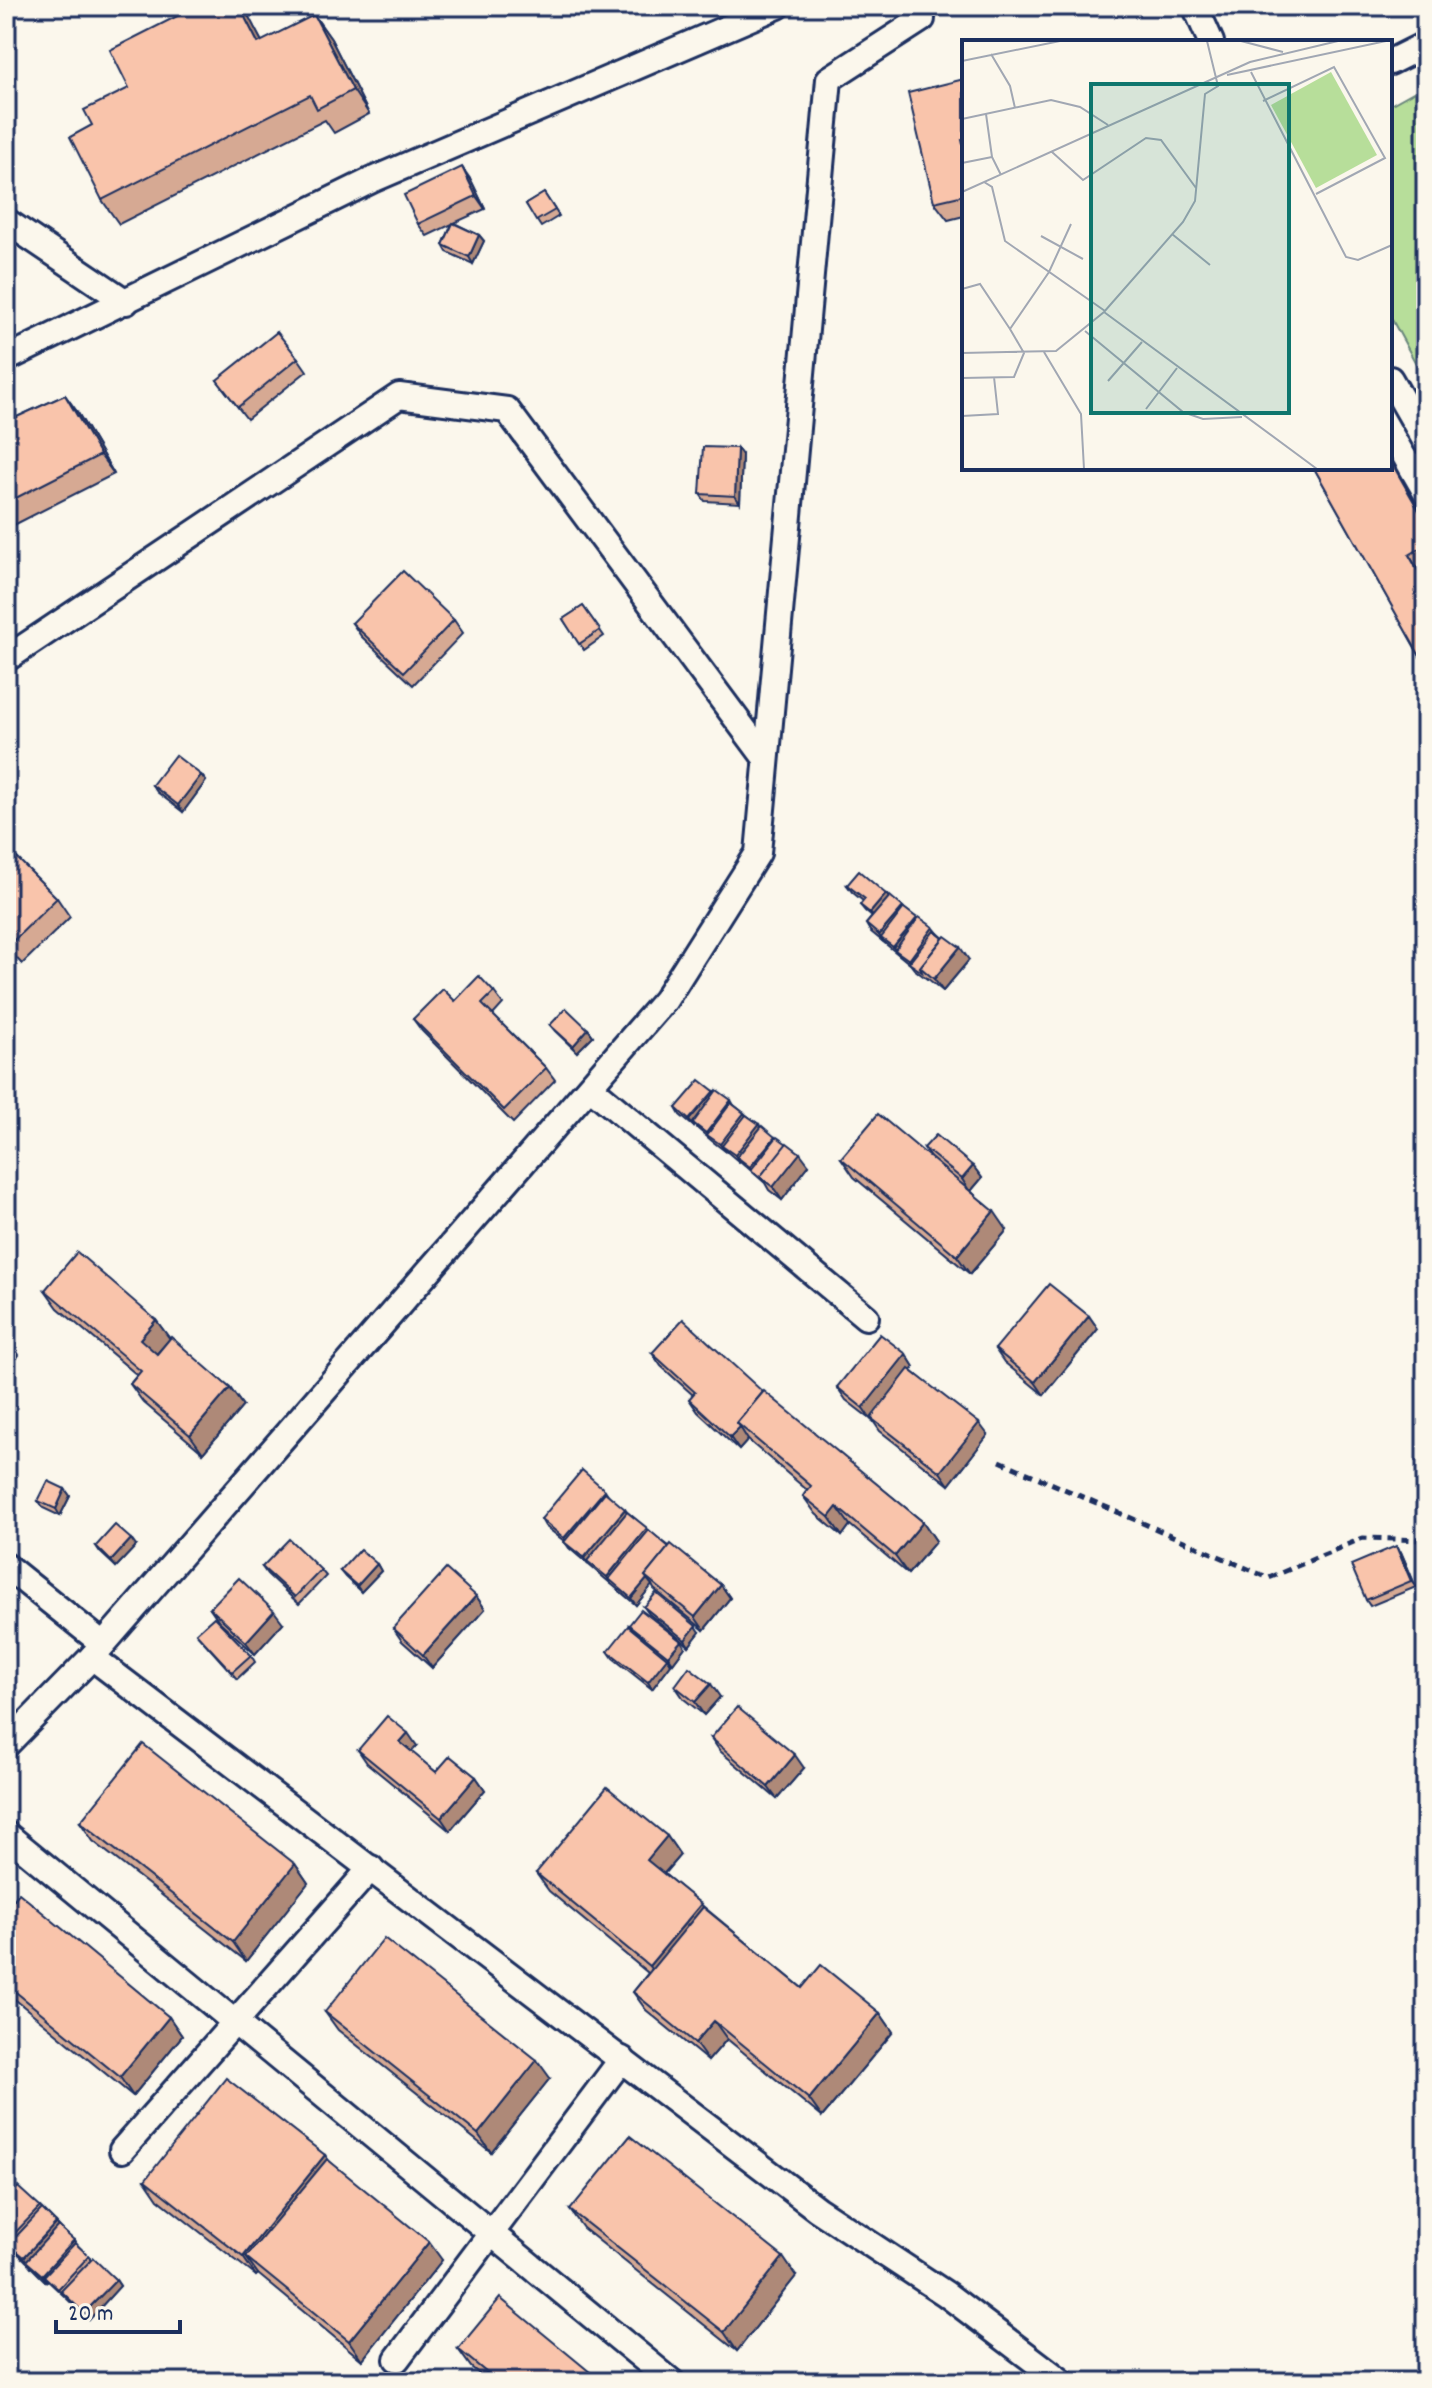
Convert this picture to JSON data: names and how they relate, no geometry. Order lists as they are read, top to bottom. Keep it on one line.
{"scale_bar":"20 m"}
